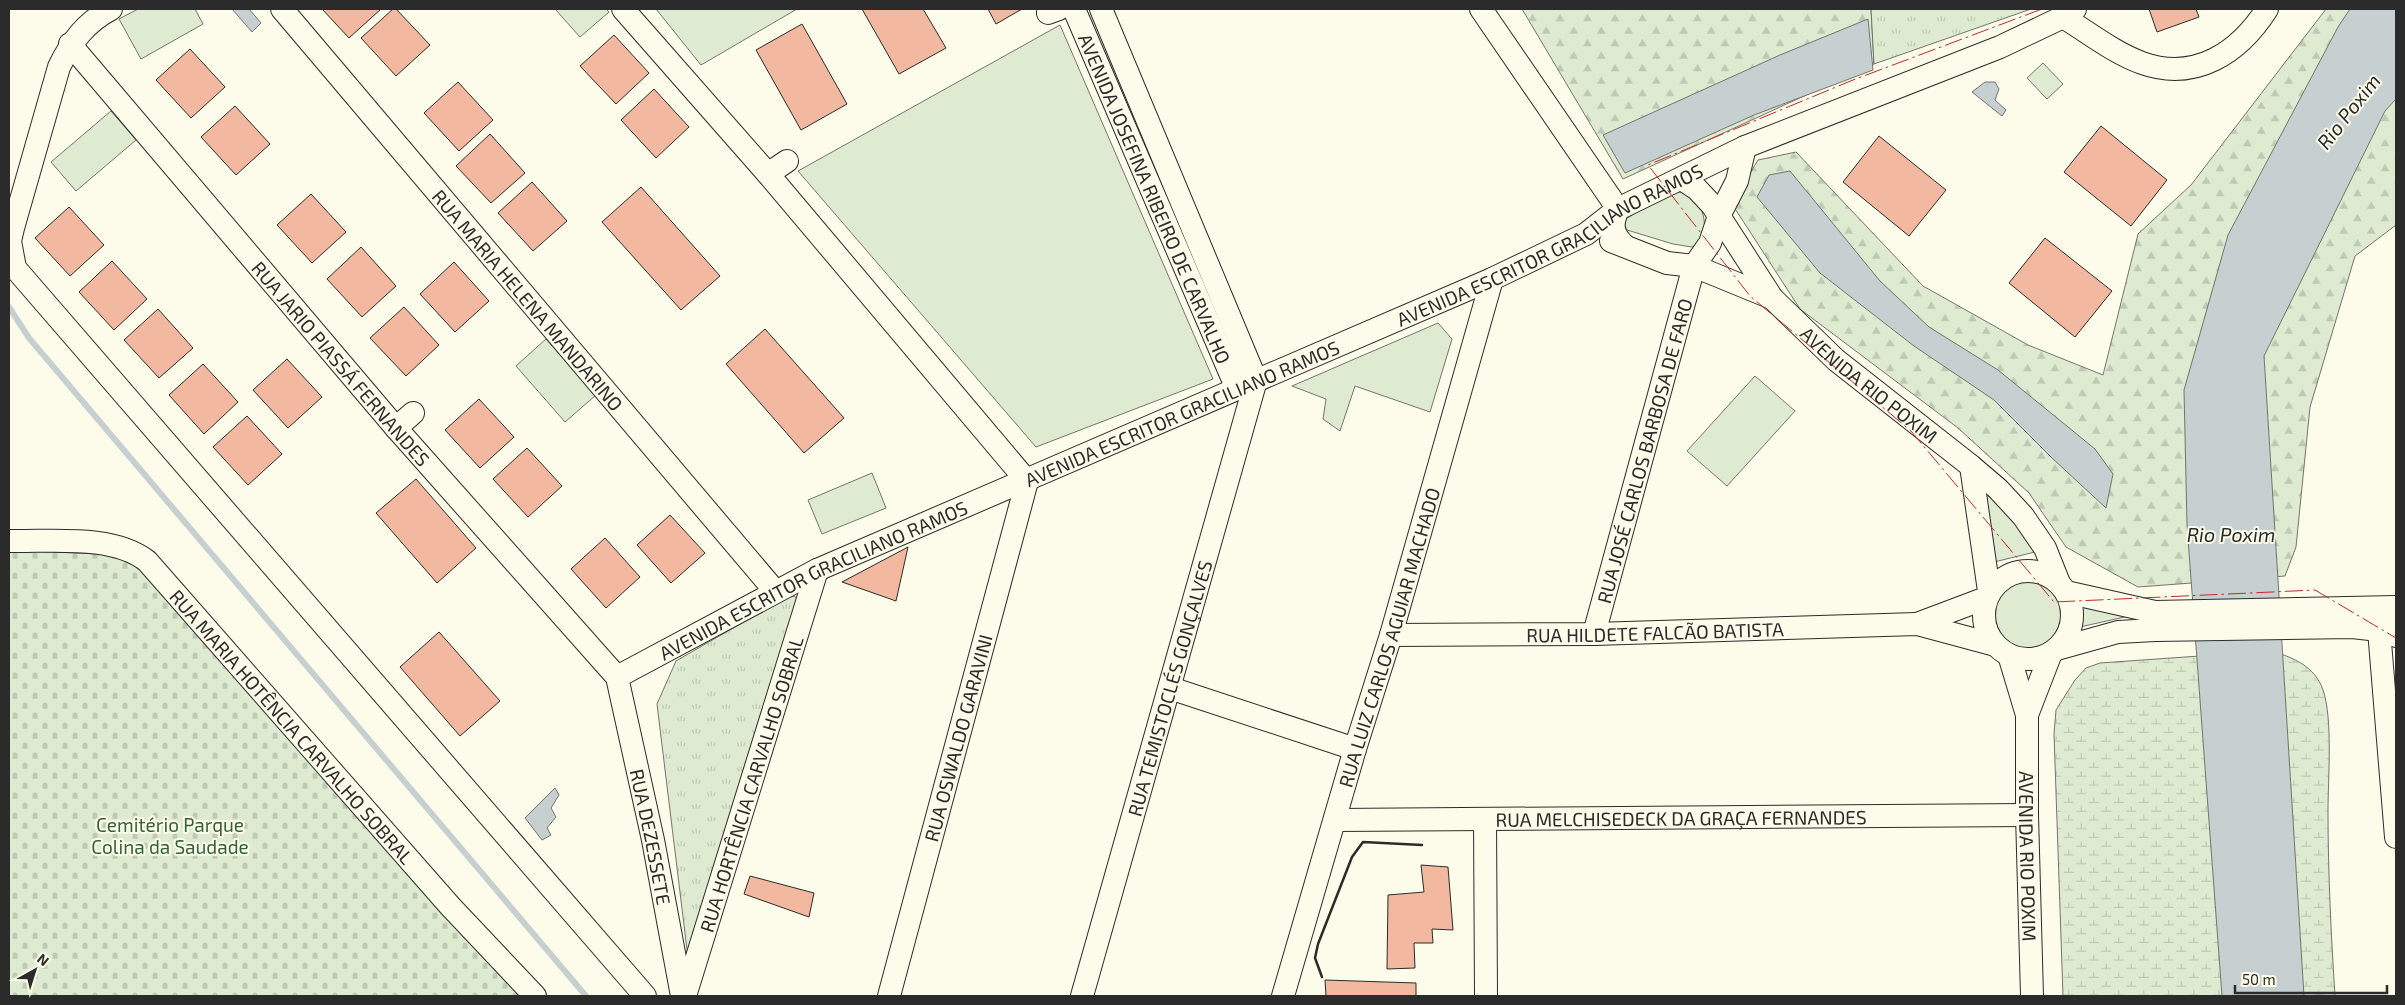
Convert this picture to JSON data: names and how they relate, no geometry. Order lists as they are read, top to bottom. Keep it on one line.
{"streets":{"street":["AVENIDA JOSEFINA RIBEIRO DE CARVALHO","AVENIDA ESCRITOR GRACILIANO RAMOS","RUA MARIA HELENA MANDARINO","RUA JARIO PIASSÁ FERNANDES","AVENIDA RIO POXIM","RUA JOSÉ CARLOS BARBOSA DE FARO","RUA HILDETE FALCÃO BATISTA","RUA LUIZ CARLOS AGUIAR MACHADO","RUA TEMISTOCLÉS GONÇALVES","RUA MARIA HOTÊNCIA CARVALHO SOBRAL","RUA OSWALDO GARAVINI","RUA HORTÊNCIA CARVALHO SOBRAL","RUA MELCHISEDECK DA GRAÇA FERNANDES","RUA DEZESSETE"]},"crossings":[["AVENIDA JOSEFINA RIBEIRO DE CARVALHO","AVENIDA ESCRITOR GRACILIANO RAMOS"],["AVENIDA JOSEFINA RIBEIRO DE CARVALHO","RUA TEMISTOCLÉS GONÇALVES"],["AVENIDA ESCRITOR GRACILIANO RAMOS","RUA MARIA HELENA MANDARINO"],["AVENIDA ESCRITOR GRACILIANO RAMOS","RUA JARIO PIASSÁ FERNANDES"],["AVENIDA ESCRITOR GRACILIANO RAMOS","AVENIDA RIO POXIM"],["AVENIDA ESCRITOR GRACILIANO RAMOS","RUA JOSÉ CARLOS BARBOSA DE FARO"],["AVENIDA ESCRITOR GRACILIANO RAMOS","RUA LUIZ CARLOS AGUIAR MACHADO"],["AVENIDA ESCRITOR GRACILIANO RAMOS","RUA TEMISTOCLÉS GONÇALVES"],["AVENIDA ESCRITOR GRACILIANO RAMOS","RUA OSWALDO GARAVINI"],["AVENIDA ESCRITOR GRACILIANO RAMOS","RUA HORTÊNCIA CARVALHO SOBRAL"],["AVENIDA ESCRITOR GRACILIANO RAMOS","RUA DEZESSETE"],["RUA JARIO PIASSÁ FERNANDES","RUA DEZESSETE"],["AVENIDA RIO POXIM","RUA JOSÉ CARLOS BARBOSA DE FARO"],["AVENIDA RIO POXIM","RUA HILDETE FALCÃO BATISTA"],["AVENIDA RIO POXIM","RUA MELCHISEDECK DA GRAÇA FERNANDES"],["RUA JOSÉ CARLOS BARBOSA DE FARO","RUA HILDETE FALCÃO BATISTA"],["RUA HILDETE FALCÃO BATISTA","RUA LUIZ CARLOS AGUIAR MACHADO"],["RUA LUIZ CARLOS AGUIAR MACHADO","RUA MELCHISEDECK DA GRAÇA FERNANDES"],["RUA HORTÊNCIA CARVALHO SOBRAL","RUA DEZESSETE"]],"water":["Rio Poxim"],"parks":["Cemitério Parque Colina da Saudade"],"scale_bar":"50 m","north":"top right"}
